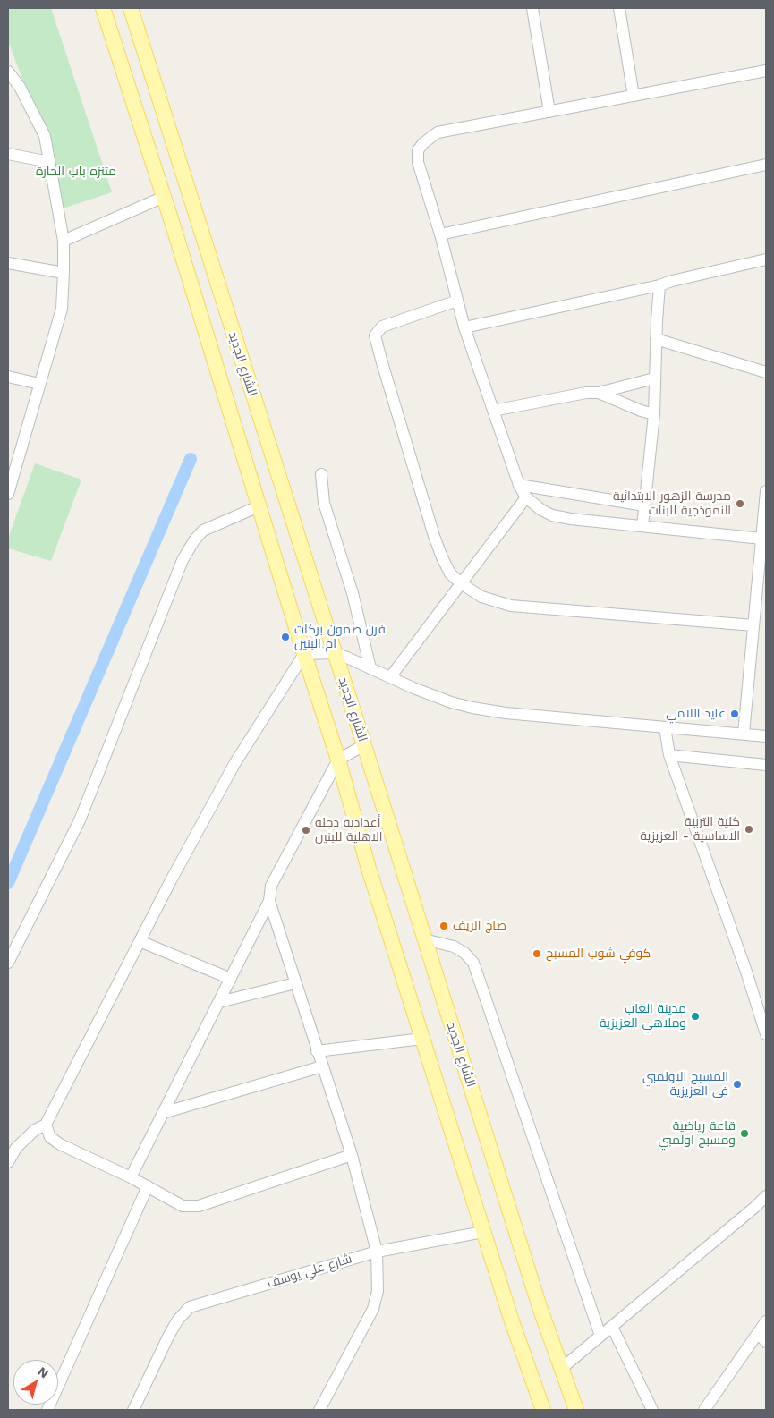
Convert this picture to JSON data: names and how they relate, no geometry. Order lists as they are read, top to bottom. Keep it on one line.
{"streets":{"main road":["الشارع الجديد"],"street":["شارع علي يوسف"]},"crossings":[["الشارع الجديد","شارع علي يوسف"]],"parks":["متنزه باب الحارة"],"places":["مدرسة الزهور الابتدائية النموذجية للبنات","فرن صمون بركات ام البنين","عايد اللامي","كلية التربية الاساسية - العزيزية","أعدادية دجلة الاهلية للبنين","صاج الريف","كوفي شوب المسبح","مدينة العاب وملاهي العزيزية","المسبح الاولمبي في العزيزية","قاعة رياضية ومسبح اولمبي"],"north":"top right"}
